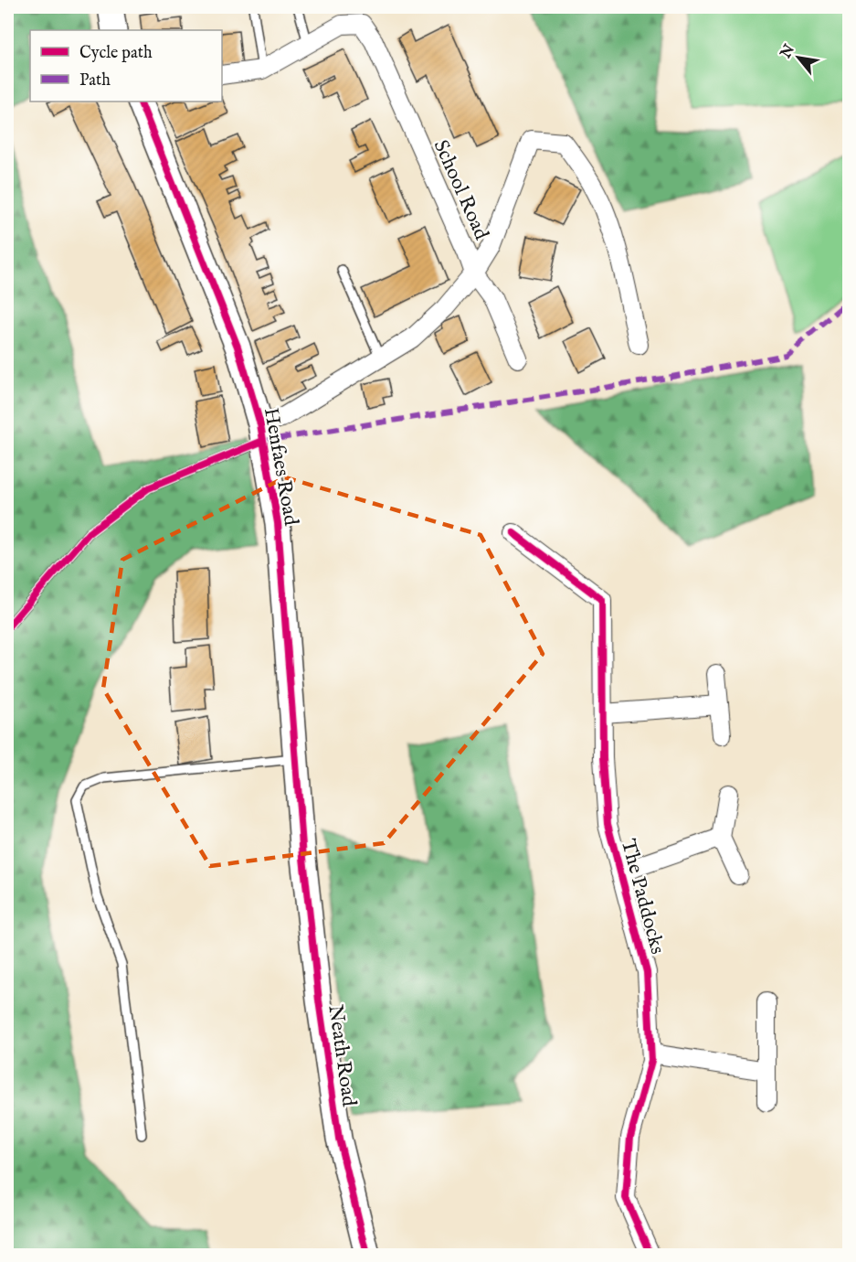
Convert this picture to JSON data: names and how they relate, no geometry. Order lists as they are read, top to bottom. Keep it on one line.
{"streets":{"main road":["Henfaes Road","Neath Road"],"street":["School Road","The Paddocks"]},"crossings":[["School Road","Henfaes Road"],["Henfaes Road","Neath Road"]],"legend":["Cycle path","Path"],"north":"top left"}
